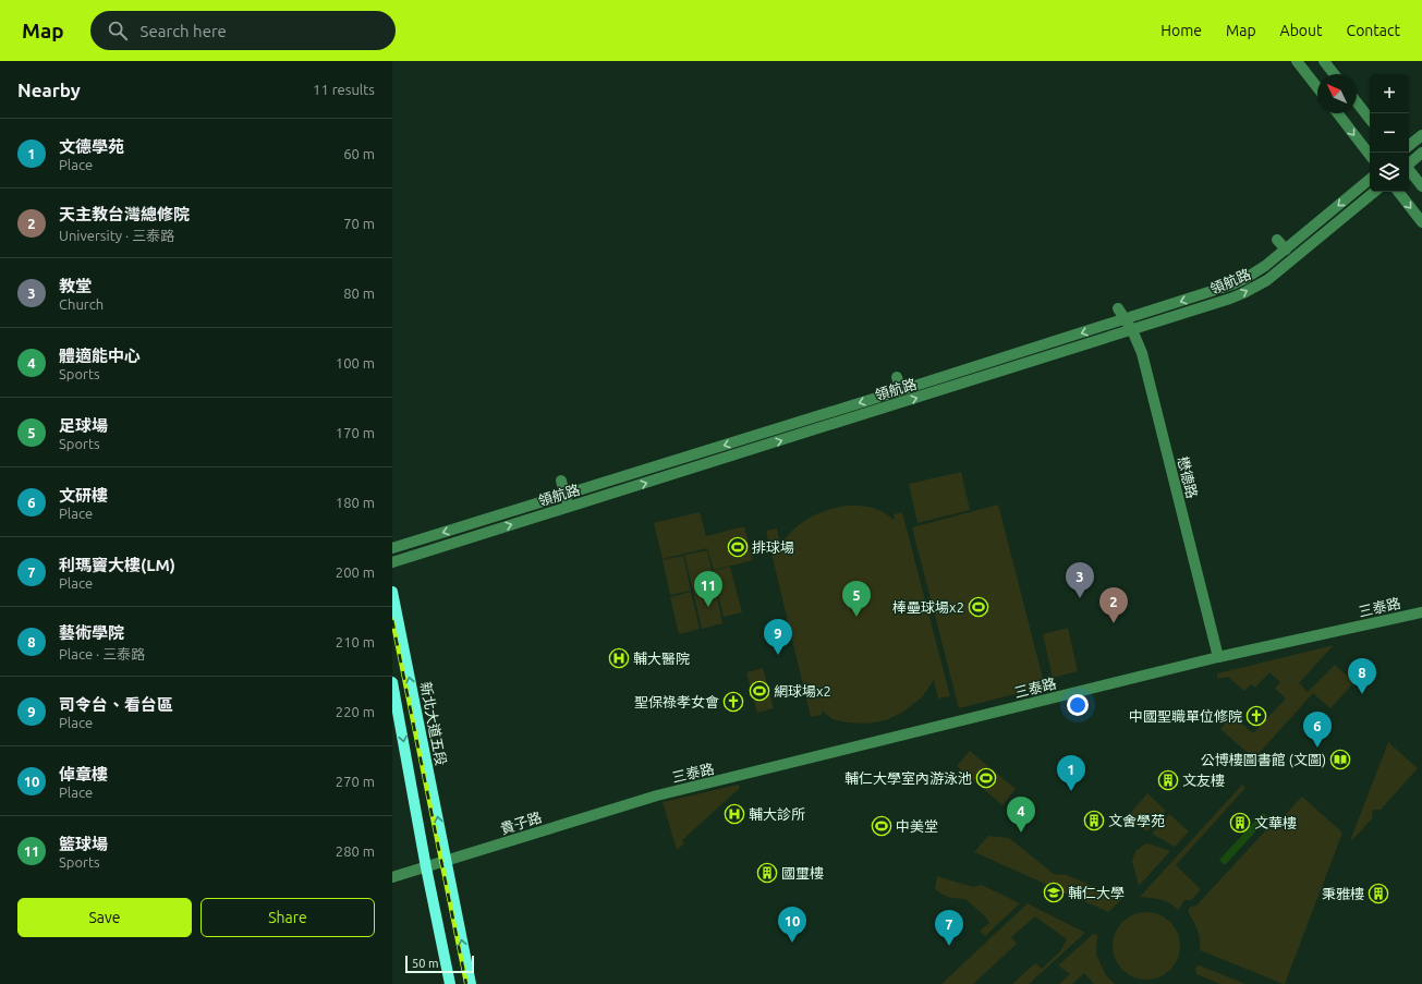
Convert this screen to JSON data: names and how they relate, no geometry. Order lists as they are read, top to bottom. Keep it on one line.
{"streets":{"main road":["新北大道五段"],"street":["領航路","懋德路","三泰路","貴子路"]},"crossings":[["領航路","懋德路"],["懋德路","三泰路"],["三泰路","貴子路"],["新北大道五段","貴子路"]],"places":{"sports":["排球場","棒壘球場x2","網球場x2","輔仁大學室內游泳池","中美堂"],"hospital":["輔大醫院","輔大診所"],"church":["聖保祿孝女會","中國聖職單位修院"],"library":["公博樓圖書館 (文圖)"],"building":["文友樓","文舍學苑","文華樓","國璽樓","秉雅樓"],"school or university":["輔仁大學"]},"scale_bar":"50 m","north":"top left","page":{"header":"Map","search":"Search here","nav":["Home","Map","About","Contact"],"heading":["Nearby","11 results"],"map_buttons":["+","−"],"list":[{"mark":"1","name":"文德學苑","note":"Place","value":"60 m"},{"mark":"2","name":"天主教台灣總修院","note":"University · 三泰路","value":"70 m"},{"mark":"3","name":"教堂","note":"Church","value":"80 m"},{"mark":"4","name":"體適能中心","note":"Sports","value":"100 m"},{"mark":"5","name":"足球場","note":"Sports","value":"170 m"},{"mark":"6","name":"文研樓","note":"Place","value":"180 m"},{"mark":"7","name":"利瑪竇大樓(LM)","note":"Place","value":"200 m"},{"mark":"8","name":"藝術學院","note":"Place · 三泰路","value":"210 m"},{"mark":"9","name":"司令台、看台區","note":"Place","value":"220 m"},{"mark":"10","name":"倬章樓","note":"Place","value":"270 m"},{"mark":"11","name":"籃球場","note":"Sports","value":"280 m"}],"pins":["3","11","5","2","9","8","6","1","4","10","7"],"buttons":["Save","Share"],"scale":"50 m"}}
